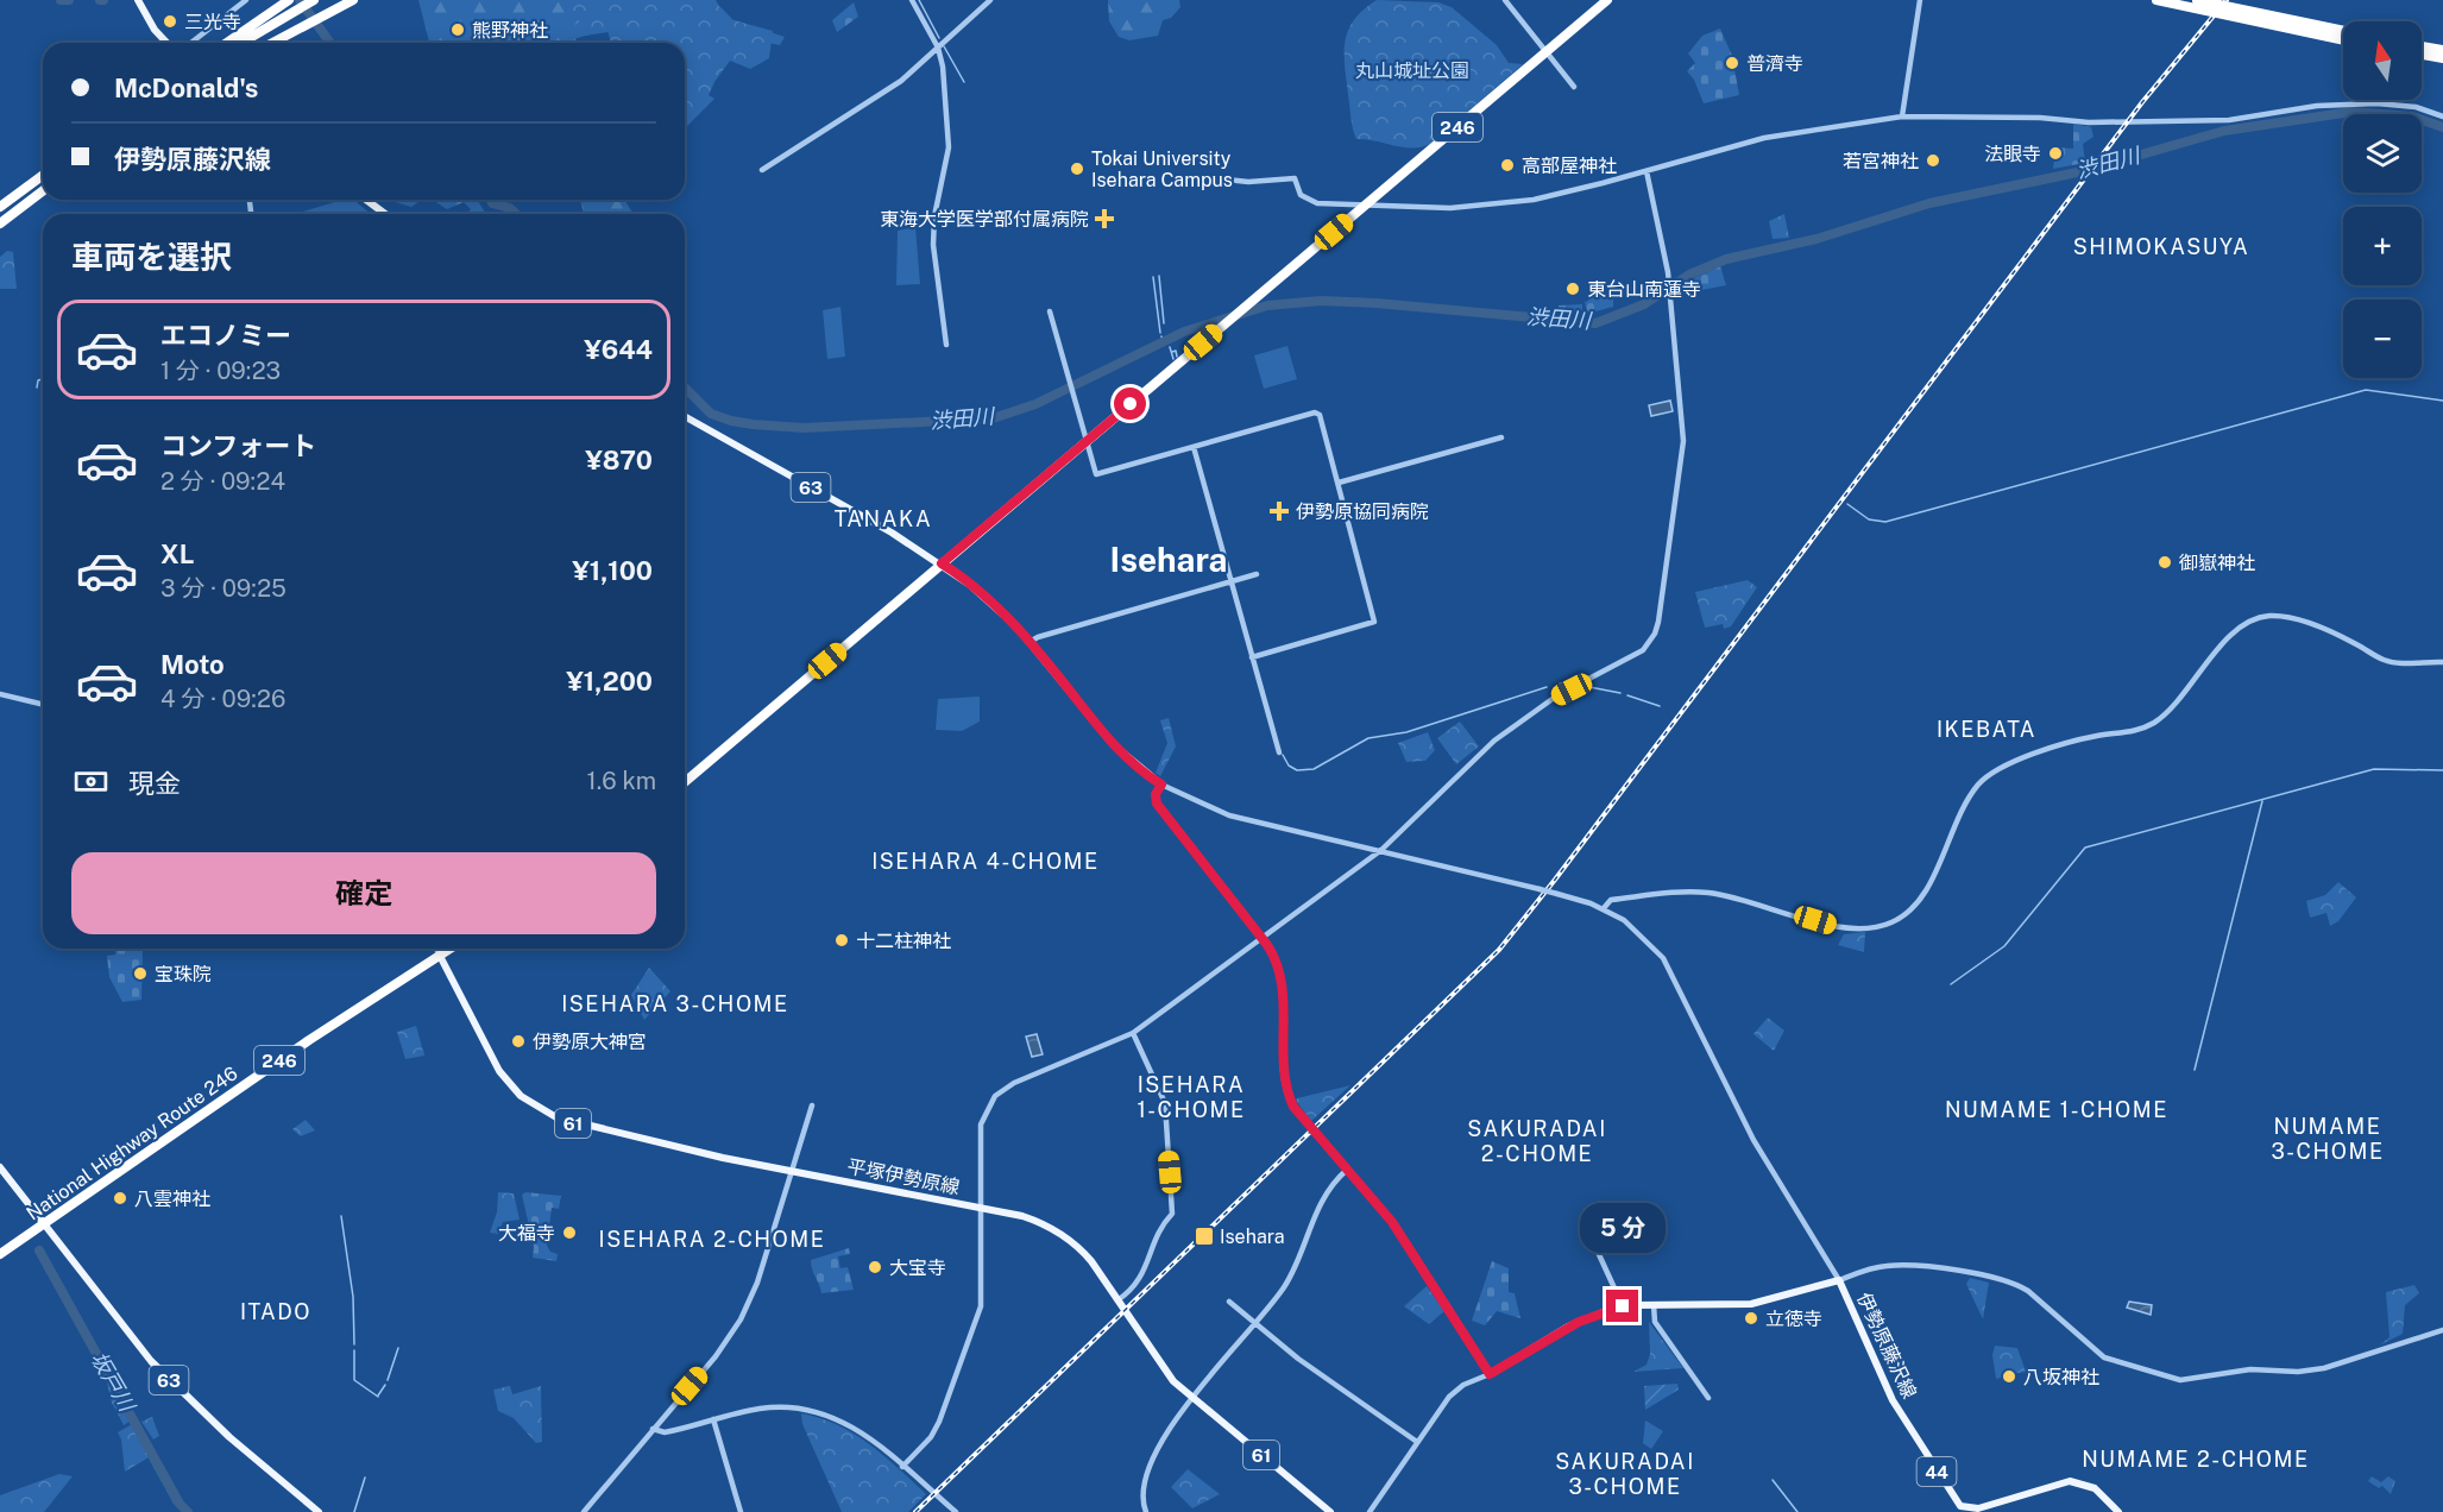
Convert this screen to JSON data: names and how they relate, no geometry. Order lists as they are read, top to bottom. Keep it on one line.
{"streets":{"highway":["246","National Highway Route 246"],"main road":["63","61","平塚伊勢原線","伊勢原藤沢線","44"]},"crossings":[["246","63"],["63","National Highway Route 246"],["National Highway Route 246","平塚伊勢原線"]],"districts":["SHIMOKASUYA","TANAKA","Isehara","IKEBATA","ISEHARA 4-CHOME","ISEHARA 3-CHOME","ISEHARA 1-CHOME","NUMAME 1-CHOME","NUMAME 3-CHOME","SAKURADAI 2-CHOME","ISEHARA 2-CHOME","ITADO","NUMAME 2-CHOME","SAKURADAI 3-CHOME"],"water":["渋田川","坂戸川"],"parks":["丸山城址公園"],"places":{"other":["三光寺","熊野神社","普濟寺","法眼寺","若宮神社","高部屋神社","Tokai University Isehara Campus","東台山南蓮寺","御嶽神社","十二柱神社","宝珠院","伊勢原大神宮","八雲神社","大福寺","大宝寺","立徳寺","八坂神社"],"health":["東海大学医学部付属病院","伊勢原協同病院"],"transit":["Isehara"]},"north":"top","page":{"map_buttons":["+","−"],"banner":["McDonald's","伊勢原藤沢線"],"heading":"車両を選択","list":[{"name":"エコノミー","note":"1 分 · 09:23","value":"¥644"},{"name":"コンフォート","note":"2 分 · 09:24","value":"¥870"},{"name":"XL","note":"3 分 · 09:25","value":"¥1,100"},{"name":"Moto","note":"4 分 · 09:26","value":"¥1,200"}],"pay":["現金","1.6 km"],"buttons":"確定","bubble":"5 分"}}
